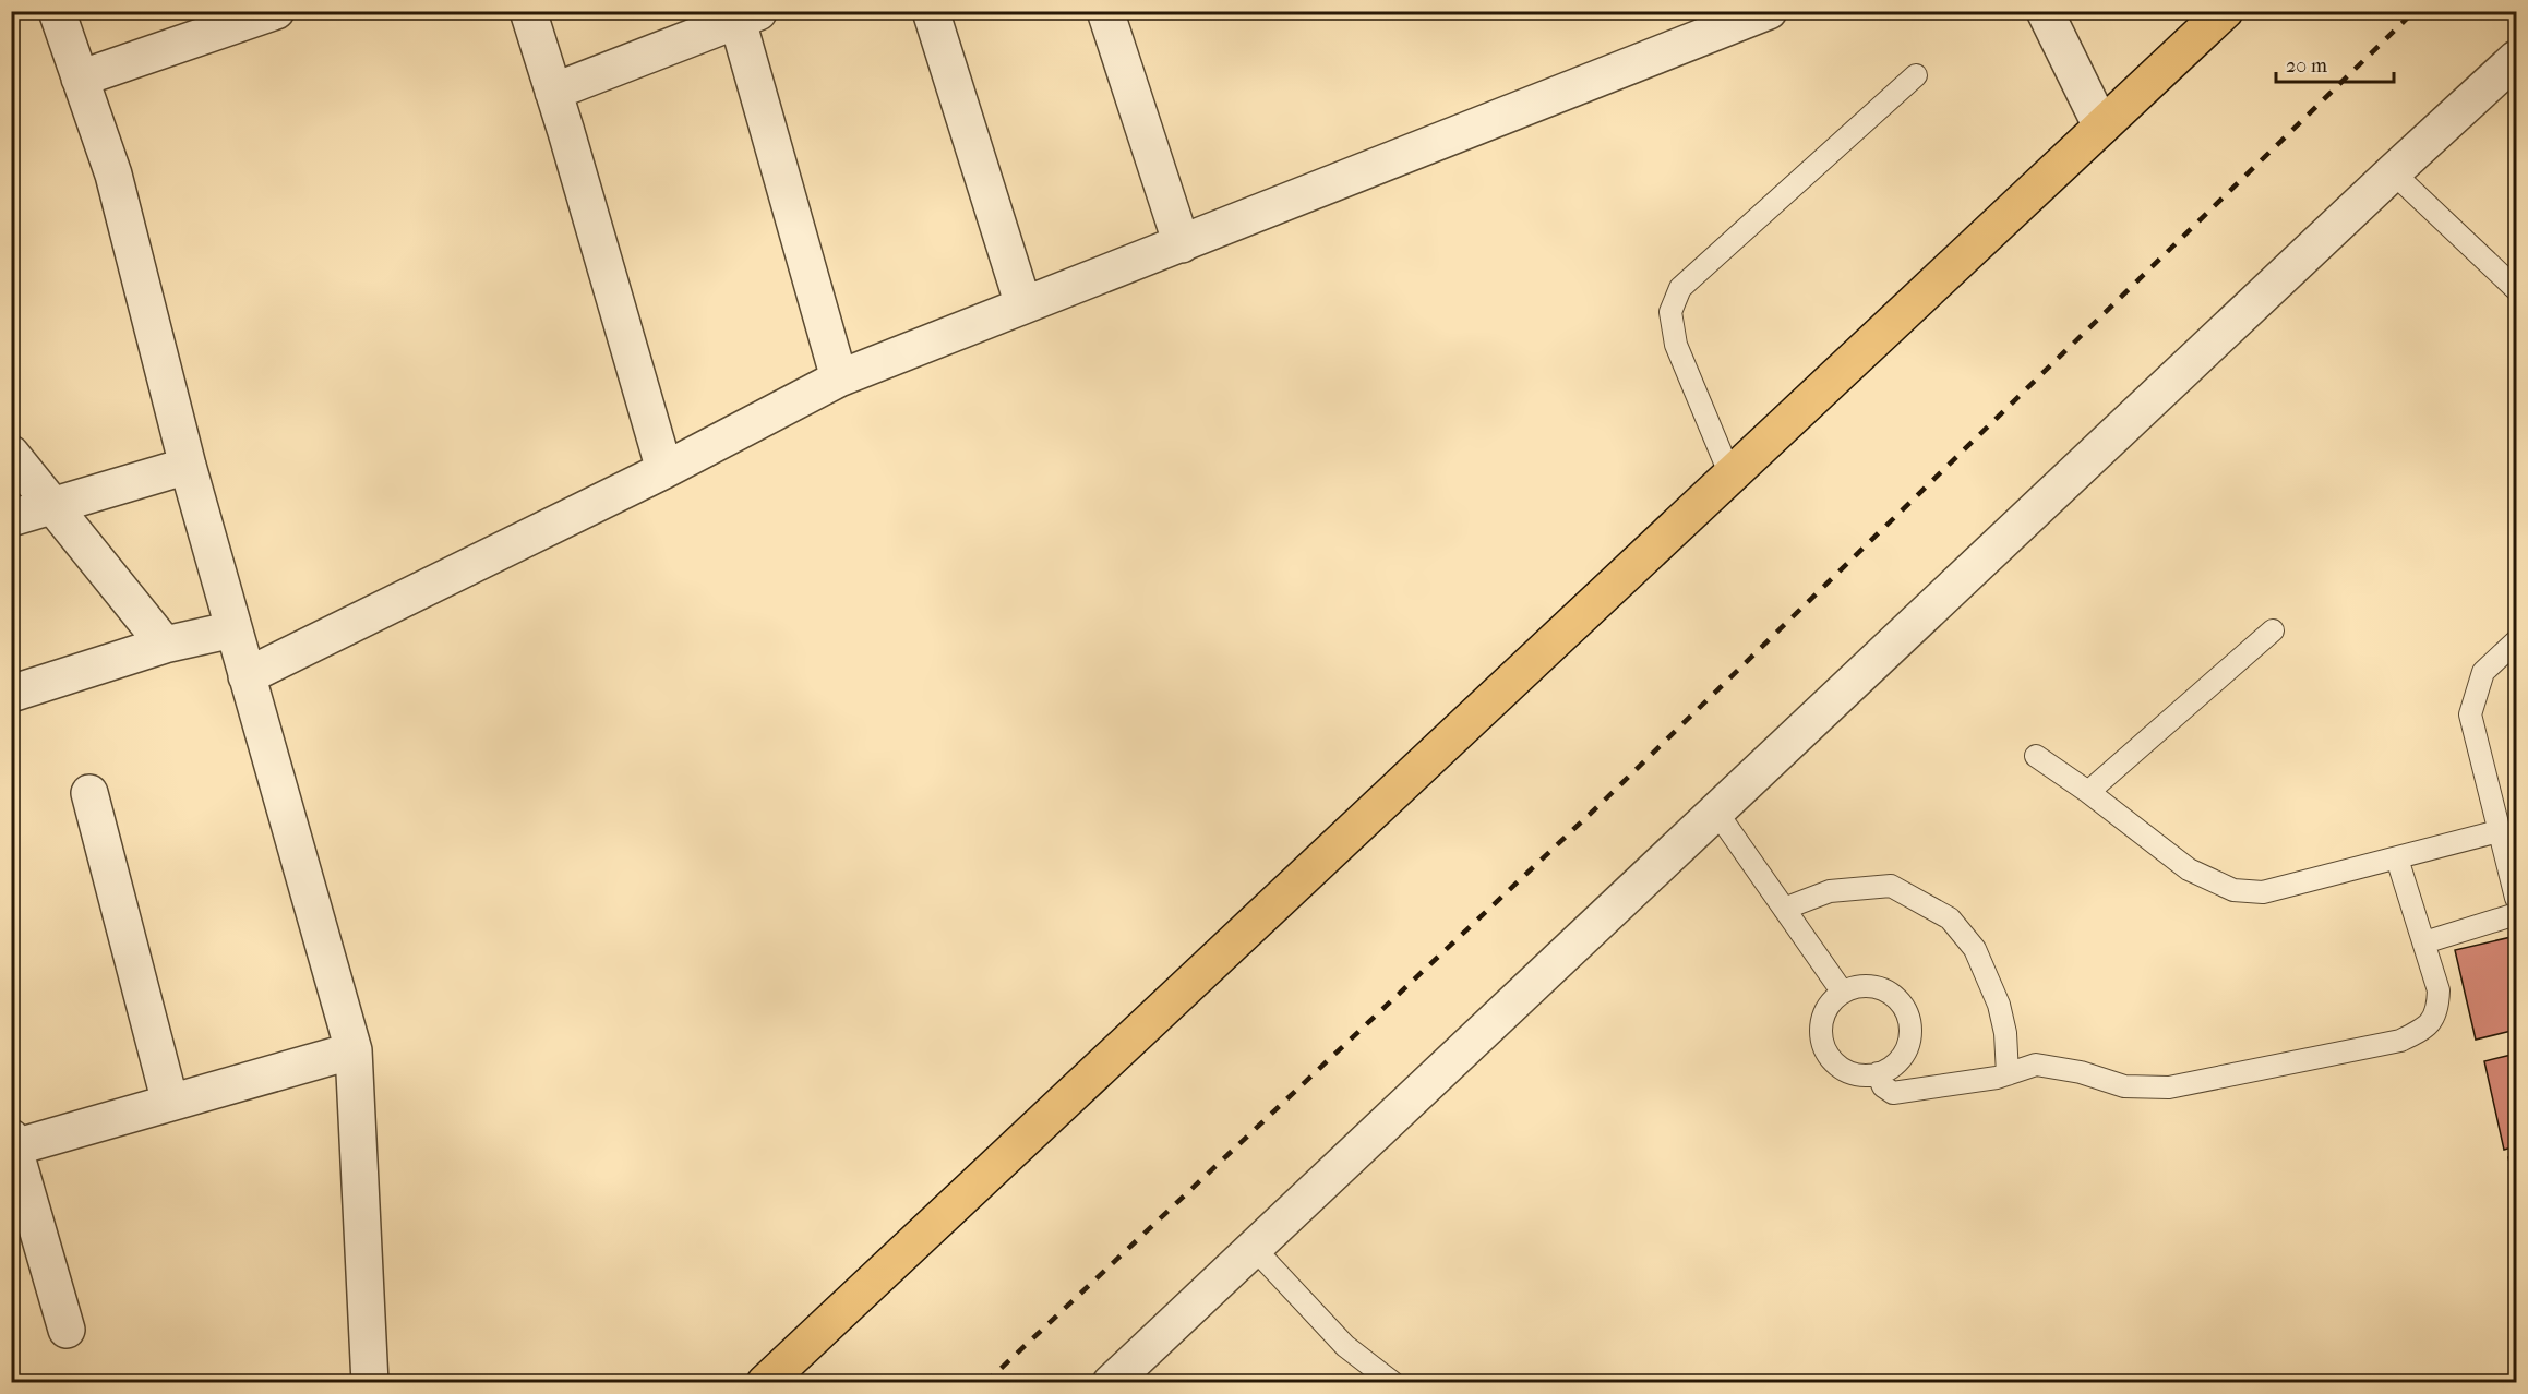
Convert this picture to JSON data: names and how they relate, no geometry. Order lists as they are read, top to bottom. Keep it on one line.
{"scale_bar":"20 m"}
